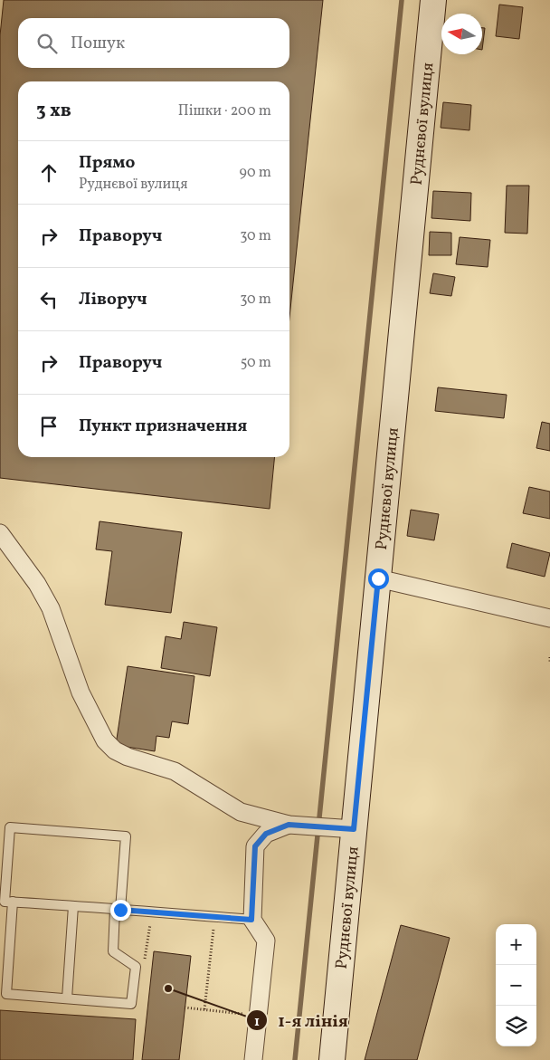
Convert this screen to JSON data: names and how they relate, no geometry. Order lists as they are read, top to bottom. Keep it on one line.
{"streets":{"street":["Руднєвої вулиця"]},"places":["1-я лінія"],"north":"left","page":{"search":"Пошук","heading":["3 хв","Пішки · 200 m"],"list":[["Прямо","Руднєвої вулиця","90 m"],["Праворуч","30 m"],["Ліворуч","30 m"],["Праворуч","50 m"],"Пункт призначення"],"map_buttons":["+","−"]}}
